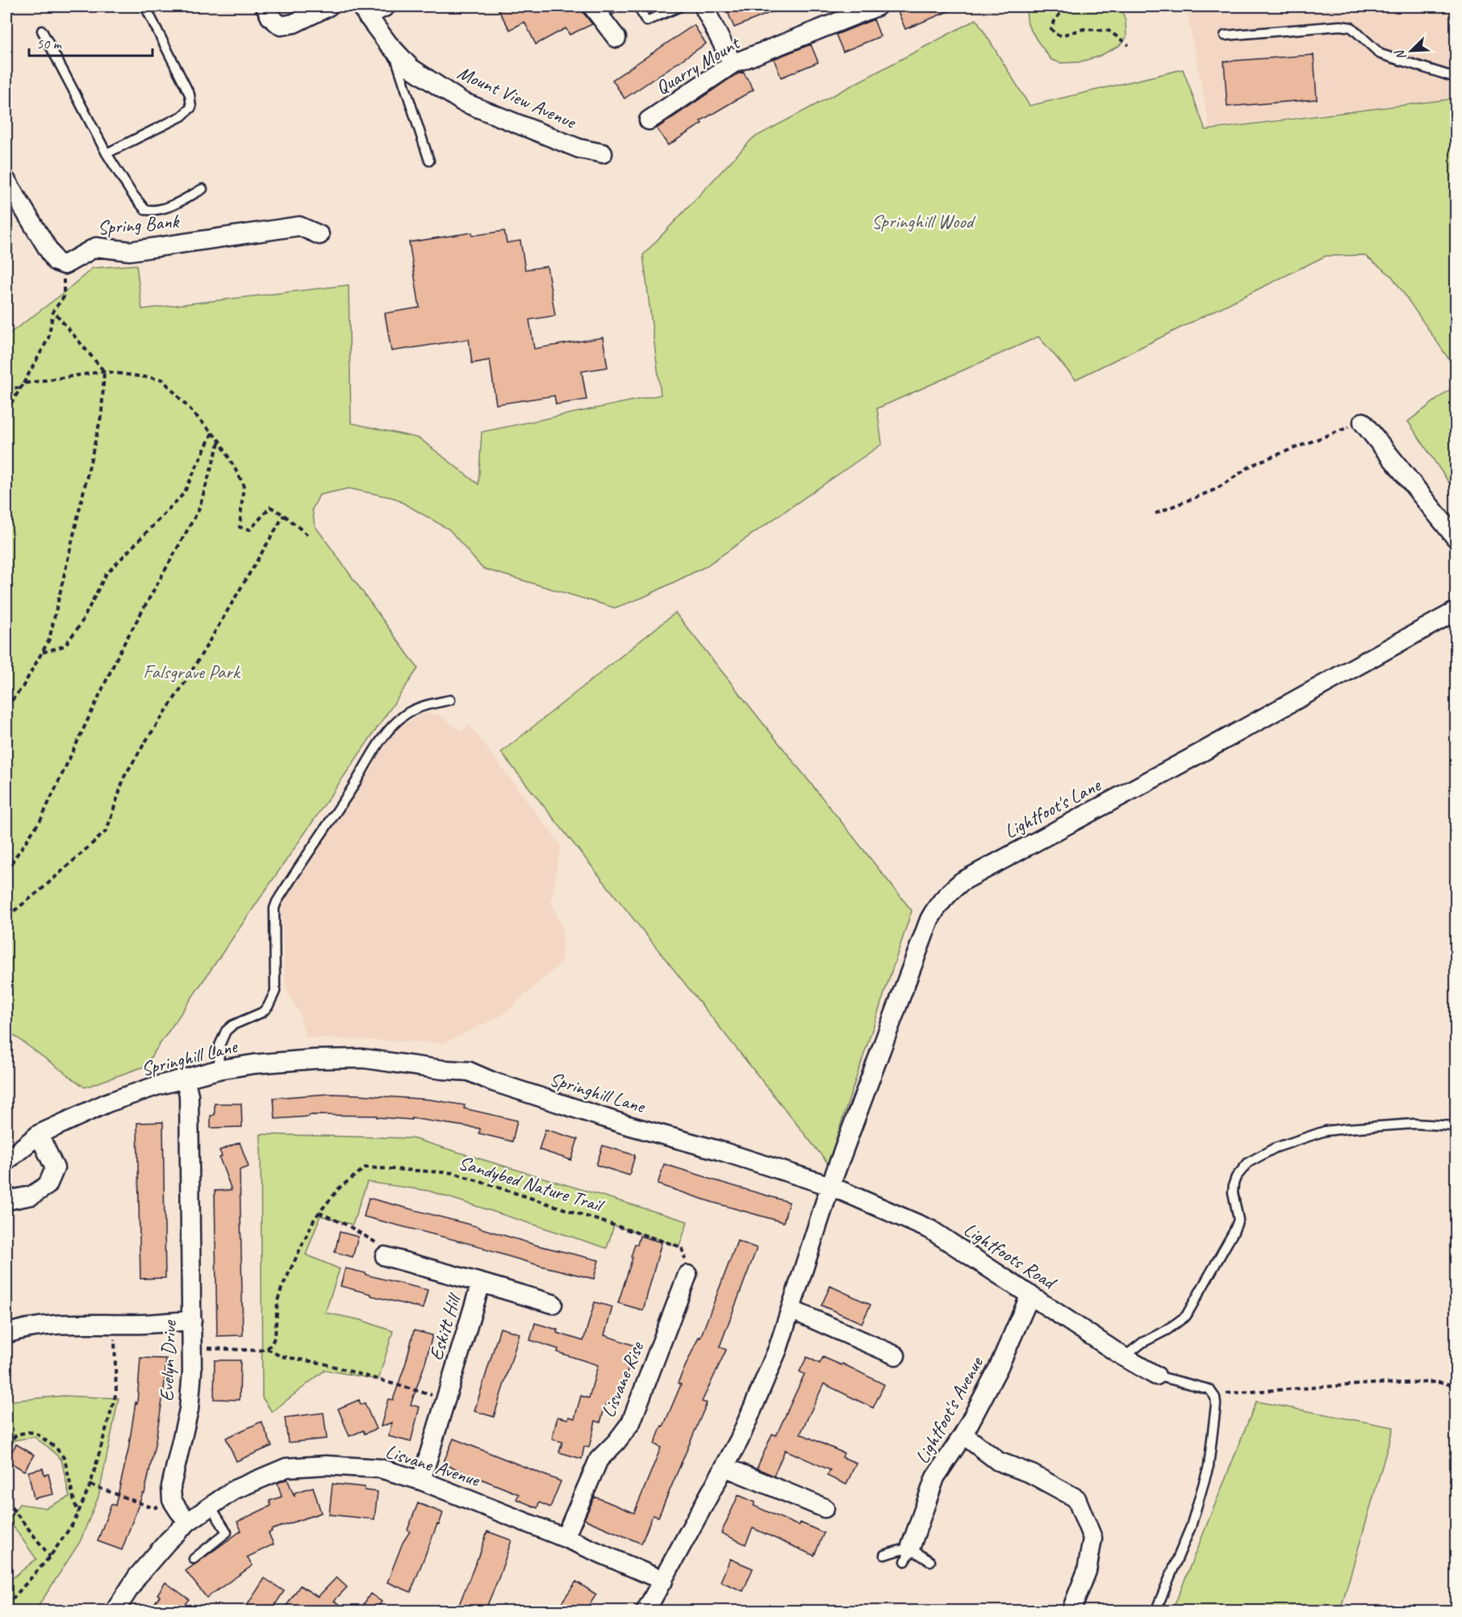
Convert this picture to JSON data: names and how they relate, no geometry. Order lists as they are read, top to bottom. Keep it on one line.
{"streets":{"street":["Quarry Mount","Mount View Avenue","Spring Bank","Lightfoot's Lane","Springhill Lane","Lightfoots Road","Eskitt Hill","Evelyn Drive","Lisvane Rise","Lightfoot's Avenue","Lisvane Avenue"],"path":["Sandybed Nature Trail"]},"crossings":[["Lightfoot's Lane","Springhill Lane"],["Lightfoot's Lane","Lightfoots Road"],["Springhill Lane","Lightfoots Road"],["Springhill Lane","Evelyn Drive"],["Sandybed Nature Trail","Lisvane Rise"],["Lightfoots Road","Lightfoot's Avenue"],["Eskitt Hill","Lisvane Avenue"],["Lisvane Rise","Lisvane Avenue"]],"parks":["Springhill Wood","Falsgrave Park"],"scale_bar":"50 m","north":"bottom left"}
